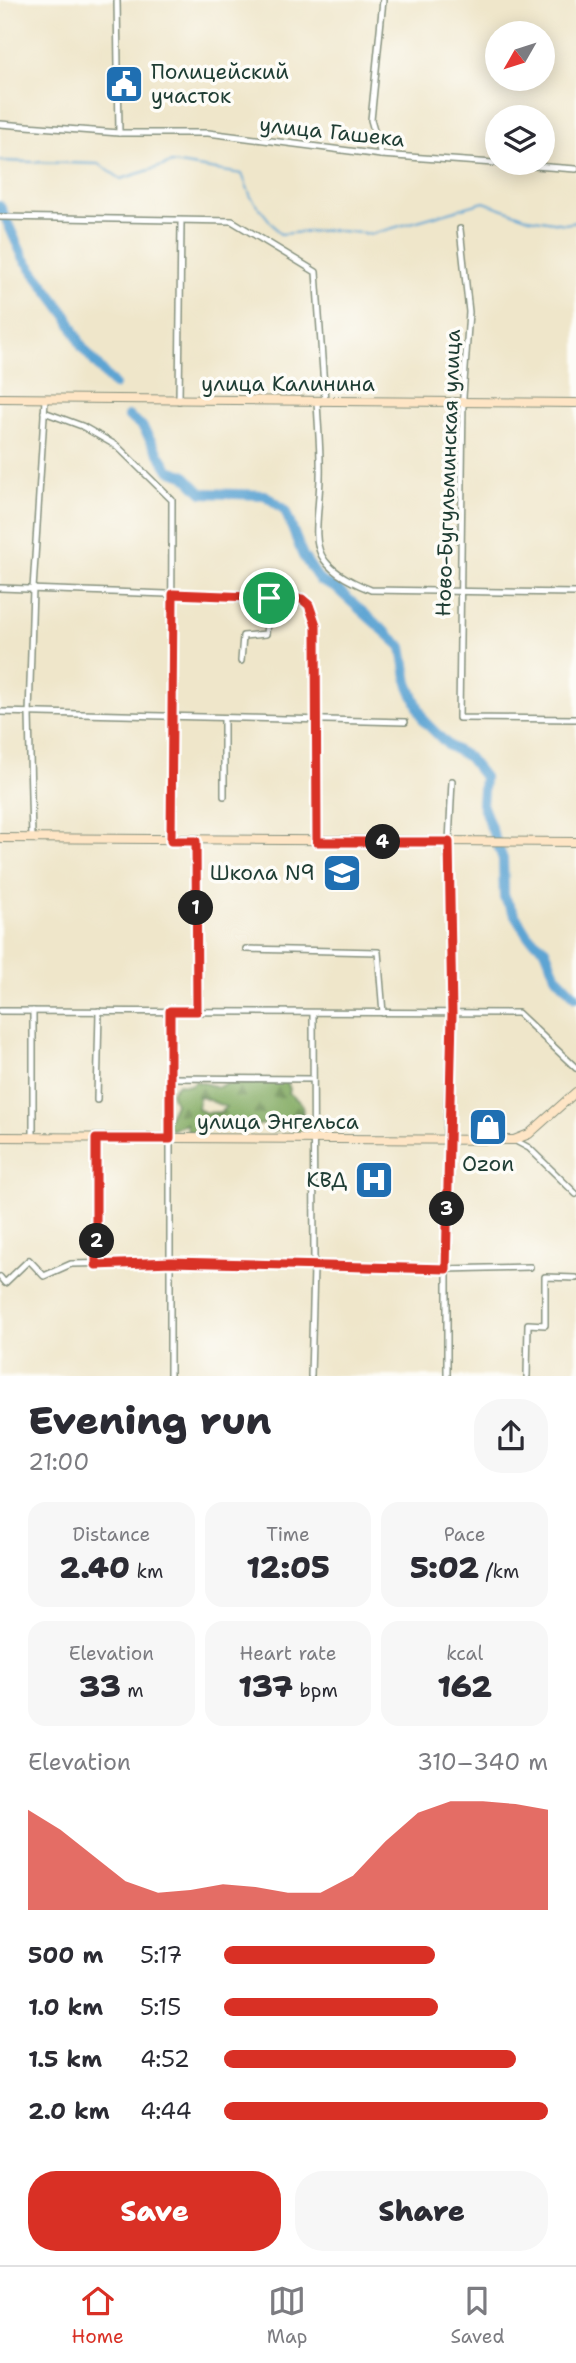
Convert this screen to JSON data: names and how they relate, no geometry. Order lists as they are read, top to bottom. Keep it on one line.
{"streets":{"street":["улица Гашека","улица Калинина","Ново-Бугульминская улица","улица Энгельса"]},"crossings":[["улица Калинина","Ново-Бугульминская улица"]],"places":{"public building":["Полицейский участок"],"school or university":["Школа N9"],"shop":["Ozon"],"hospital":["КВД"]},"north":"bottom left","page":{"pins":["4","1","3","2"],"heading":["Evening run","21:00"],"stats":[["Distance","2.40 km"],["Time","12:05"],["Pace","5:02 /km"],["Elevation","33 m"],["Heart rate","137 bpm"],["kcal","162"]],"chart":["Elevation","310–340 m"],"list":[{"name":"500 m","note":"5:17"},{"name":"1.0 km","note":"5:15"},{"name":"1.5 km","note":"4:52"},{"name":"2.0 km","note":"4:44"}],"buttons":["Save","Share"],"tabs":["Home","Map","Saved"]}}
